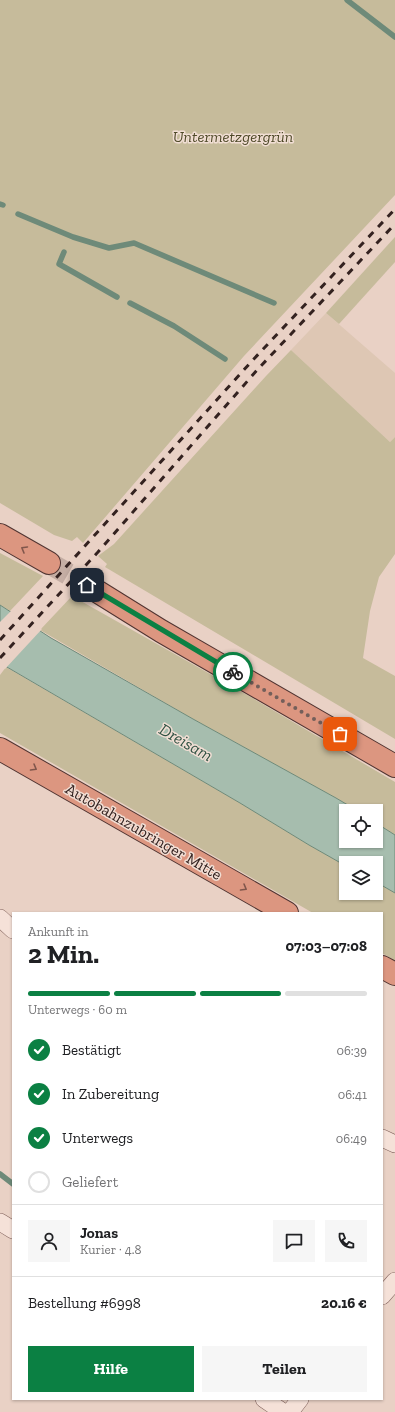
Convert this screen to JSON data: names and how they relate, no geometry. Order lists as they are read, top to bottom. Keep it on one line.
{"streets":{"highway":["Autobahnzubringer Mitte"]},"water":["Dreisam"],"parks":["Untermetzgergrün"],"page":{"heading":["2 Min.","Ankunft in","07:03–07:08"],"panel":["Jonas","Kurier · 4.8","Bestellung #6998","20.16 €"],"bar":"Unterwegs · 60 m","list":[["Bestätigt","06:39"],["In Zubereitung","06:41"],["Unterwegs","06:49"],"Geliefert"],"buttons":["Hilfe","Teilen"]}}
